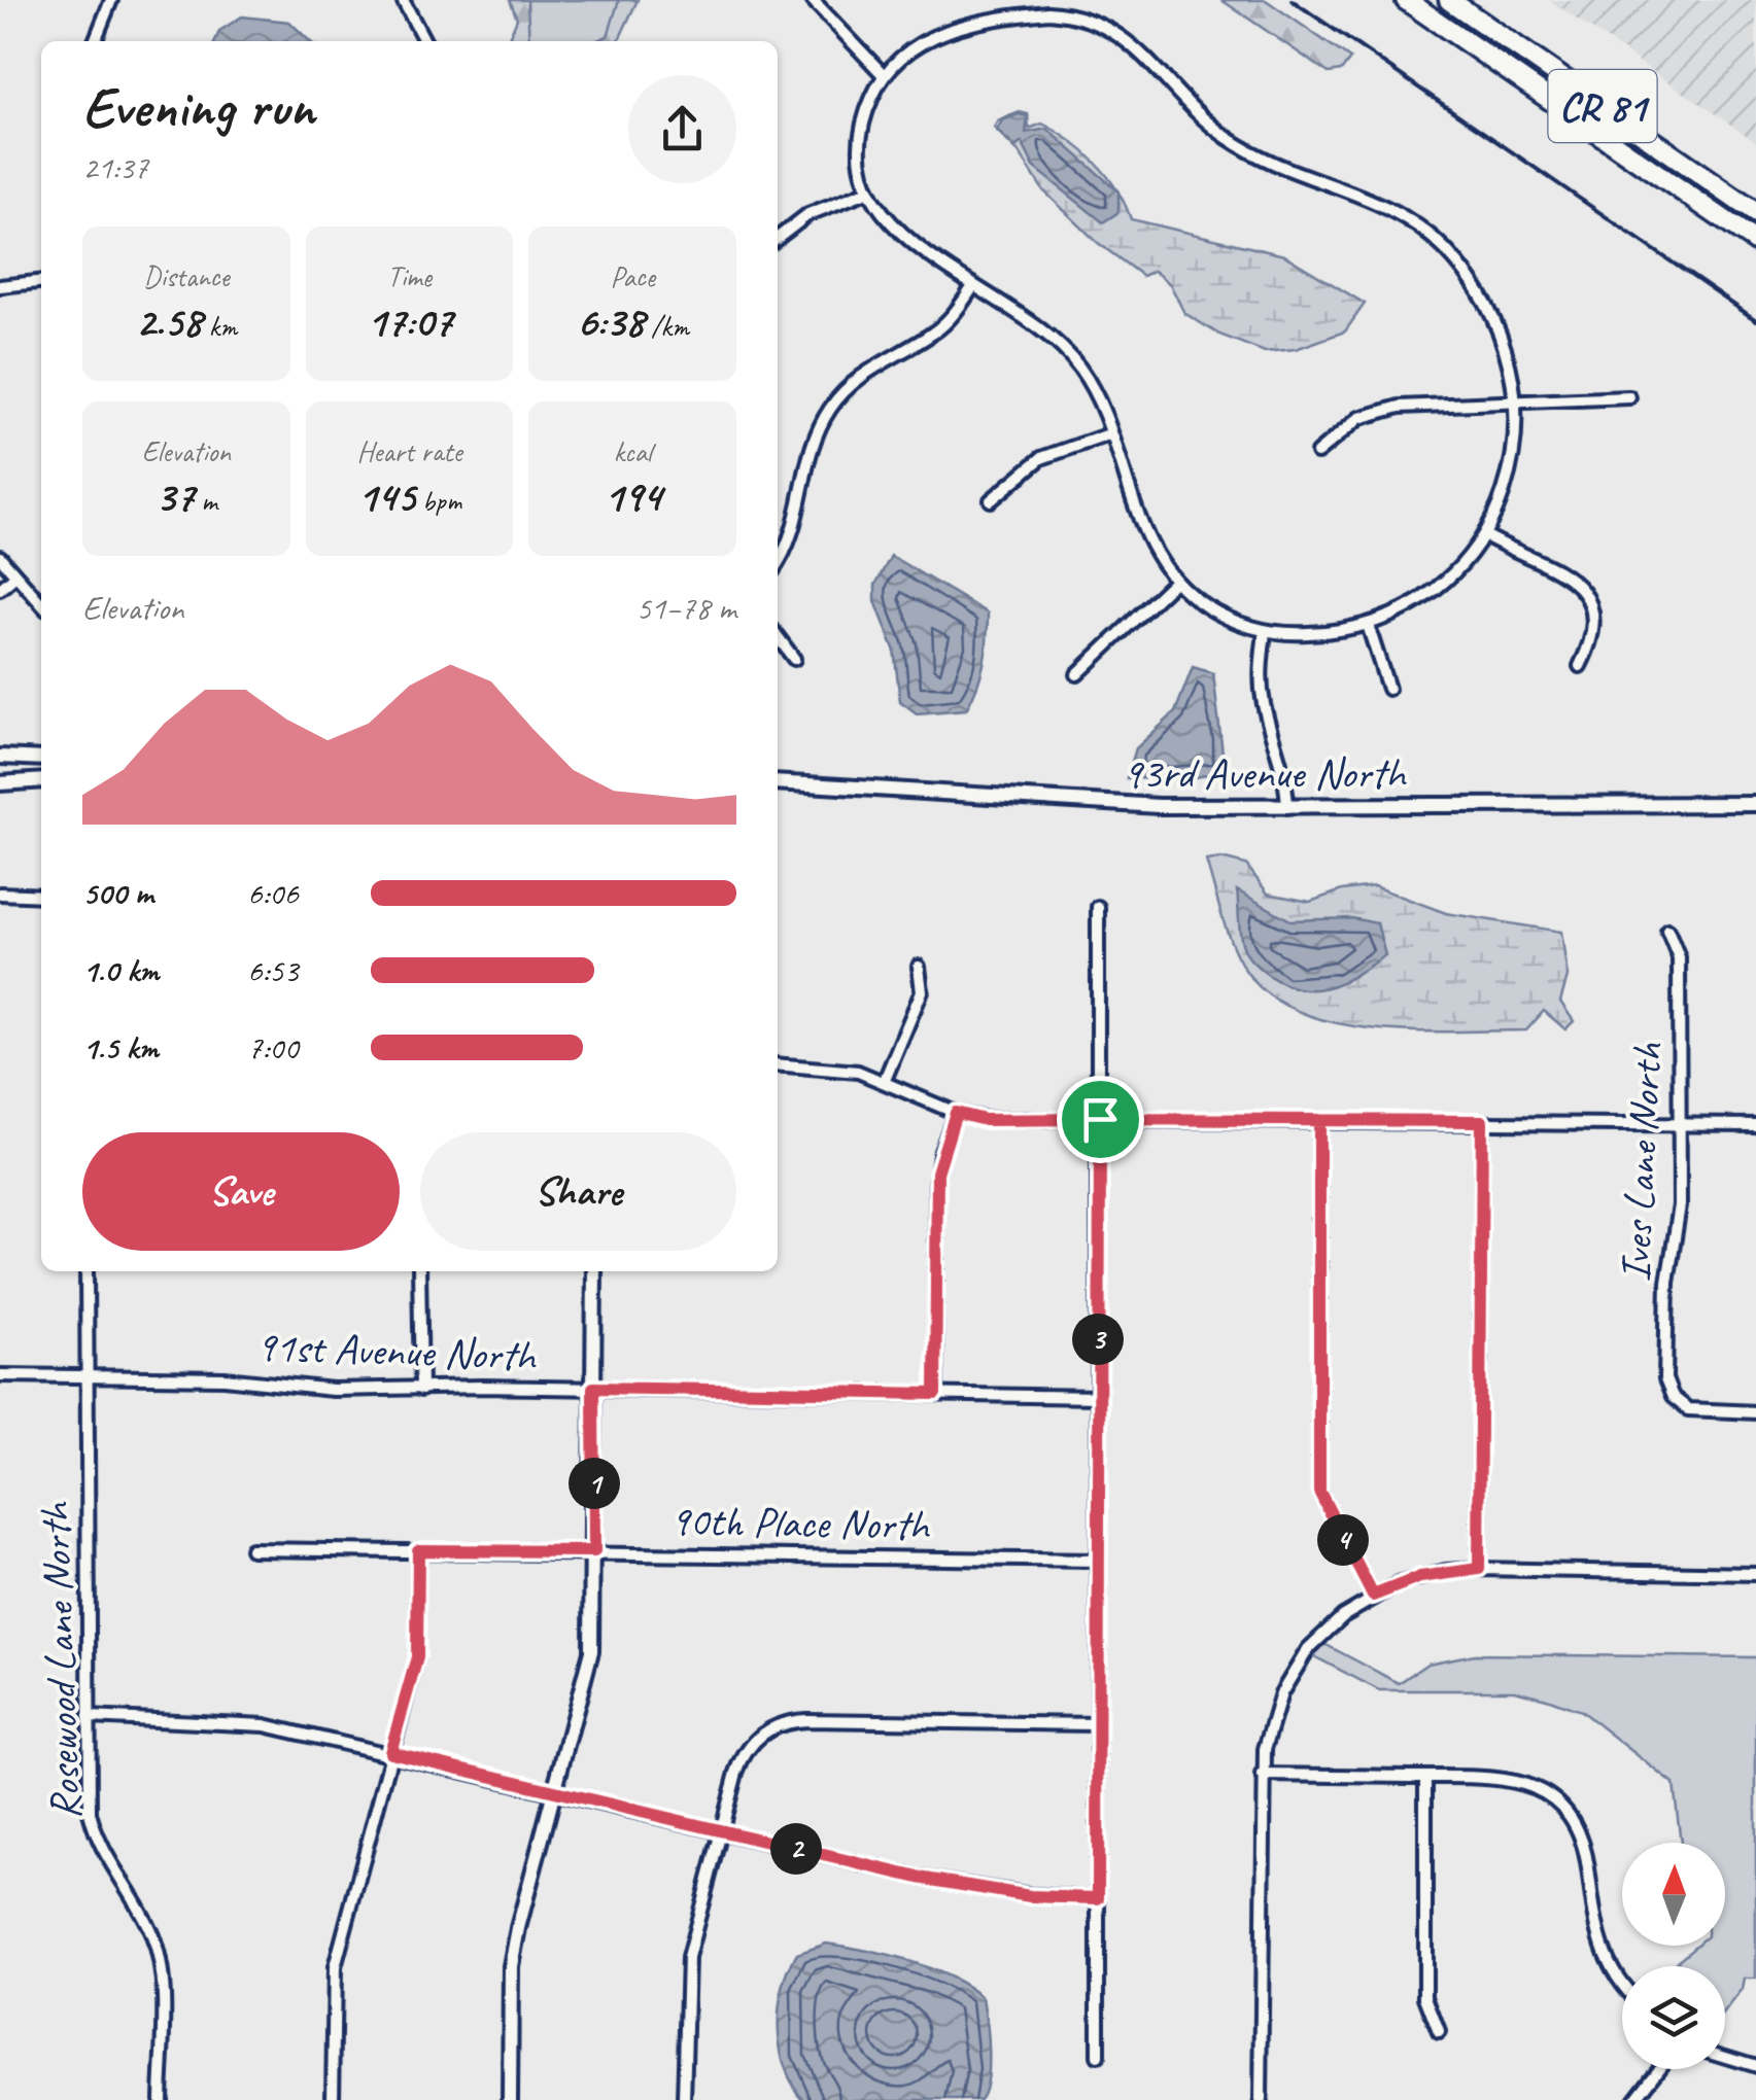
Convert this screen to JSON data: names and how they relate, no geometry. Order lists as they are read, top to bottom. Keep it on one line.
{"streets":{"highway":["CR 81"],"street":["93rd Avenue North","Ives Lane North","91st Avenue North","90th Place North","Rosewood Lane North"]},"crossings":[["91st Avenue North","Rosewood Lane North"]],"north":"top","page":{"heading":["Evening run","21:37"],"stats":[["Distance","2.58 km"],["Time","17:07"],["Pace","6:38 /km"],["Elevation","37 m"],["Heart rate","145 bpm"],["kcal","194"]],"chart":["Elevation","51–78 m"],"list":[{"name":"500 m","note":"6:06"},{"name":"1.0 km","note":"6:53"},{"name":"1.5 km","note":"7:00"}],"buttons":["Save","Share"],"pins":["3","1","4","2"]}}
